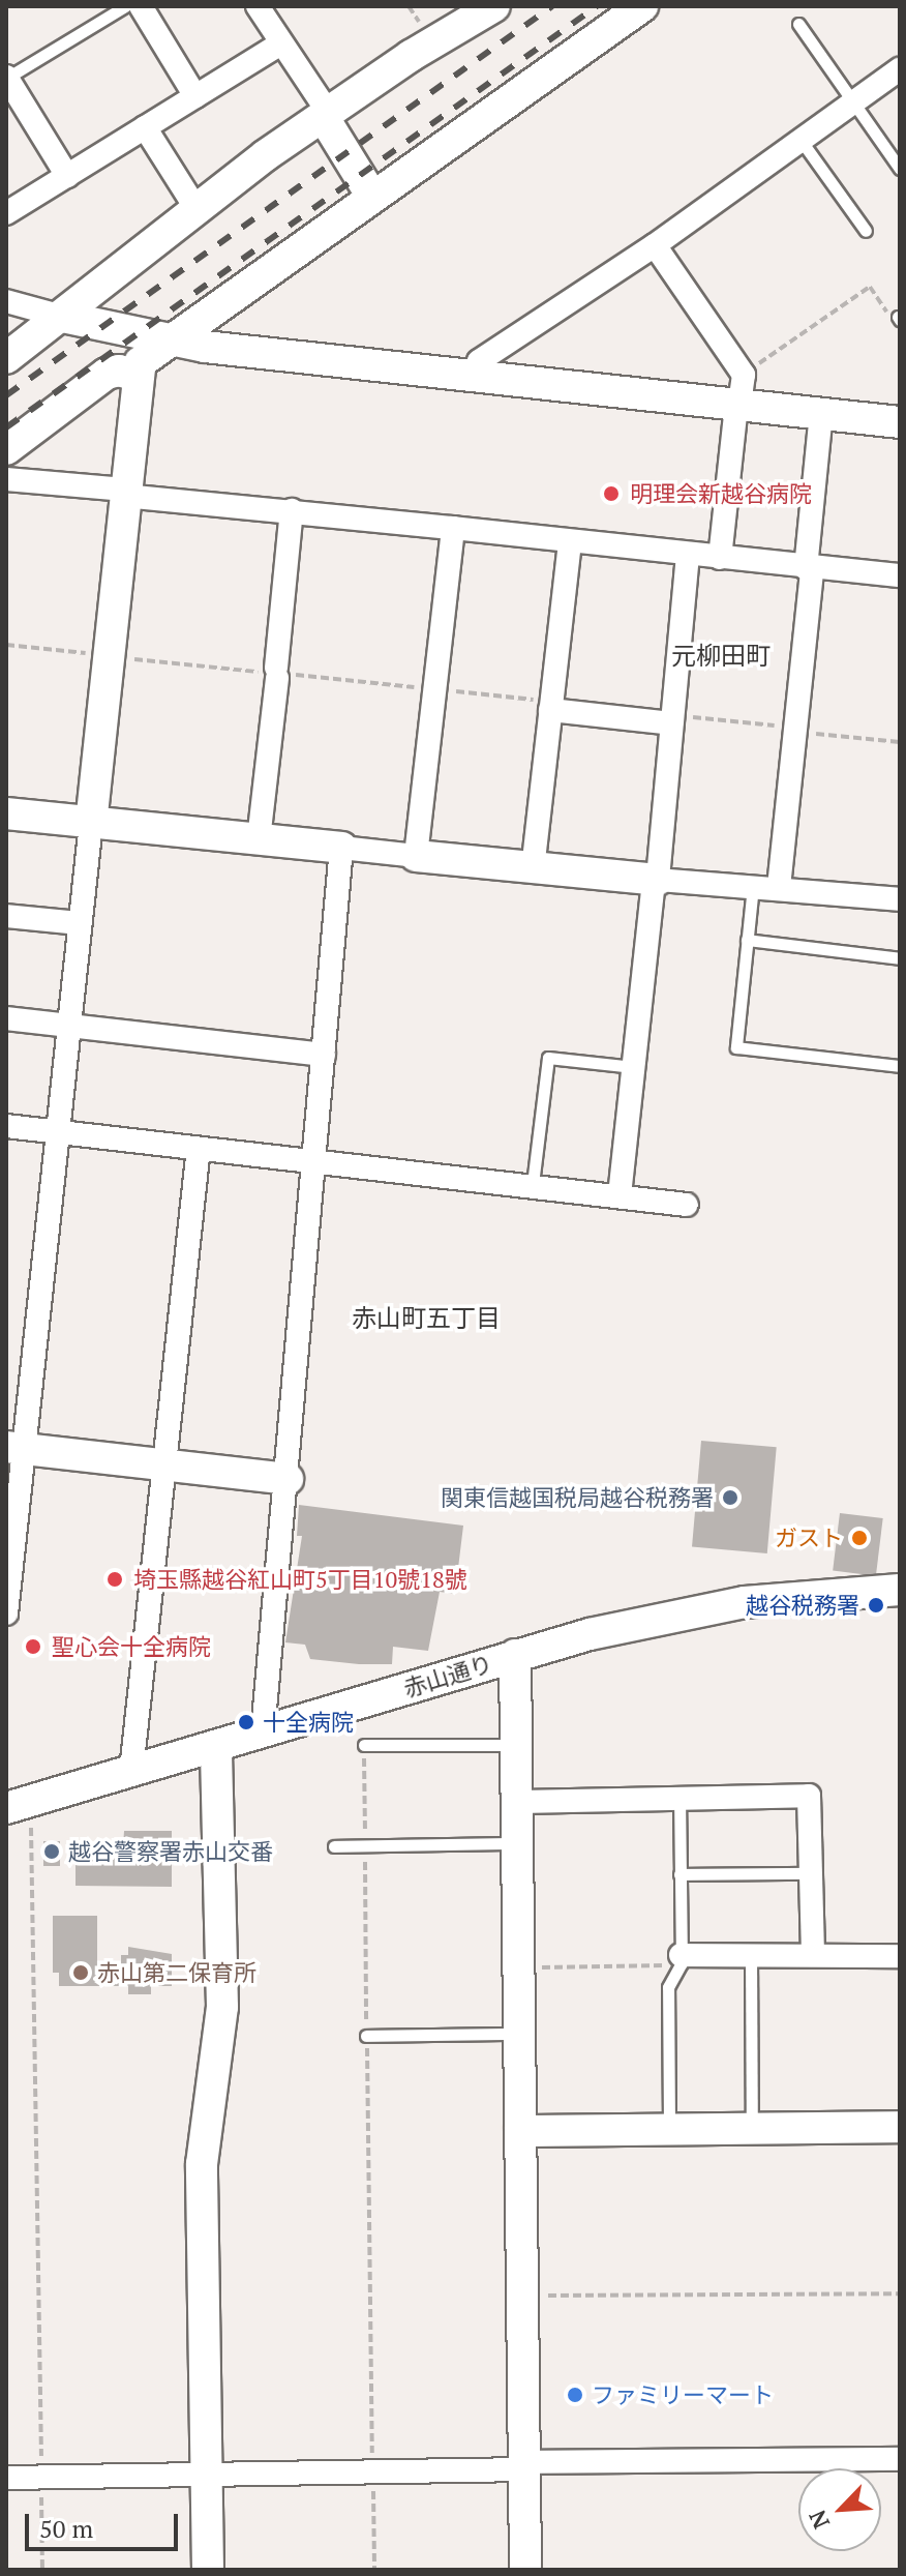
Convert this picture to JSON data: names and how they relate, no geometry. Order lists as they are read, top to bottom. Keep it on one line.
{"streets":{"street":["赤山通り"]},"districts":["元柳田町","赤山町五丁目"],"places":["明理会新越谷病院","関東信越国税局越谷税務署","ガスト","埼玉縣越谷紅山町5丁目10號18號","越谷税務署","聖心会十全病院","十全病院","越谷警察署赤山交番","赤山第二保育所","ファミリーマート"],"scale_bar":"50 m","north":"bottom left"}
